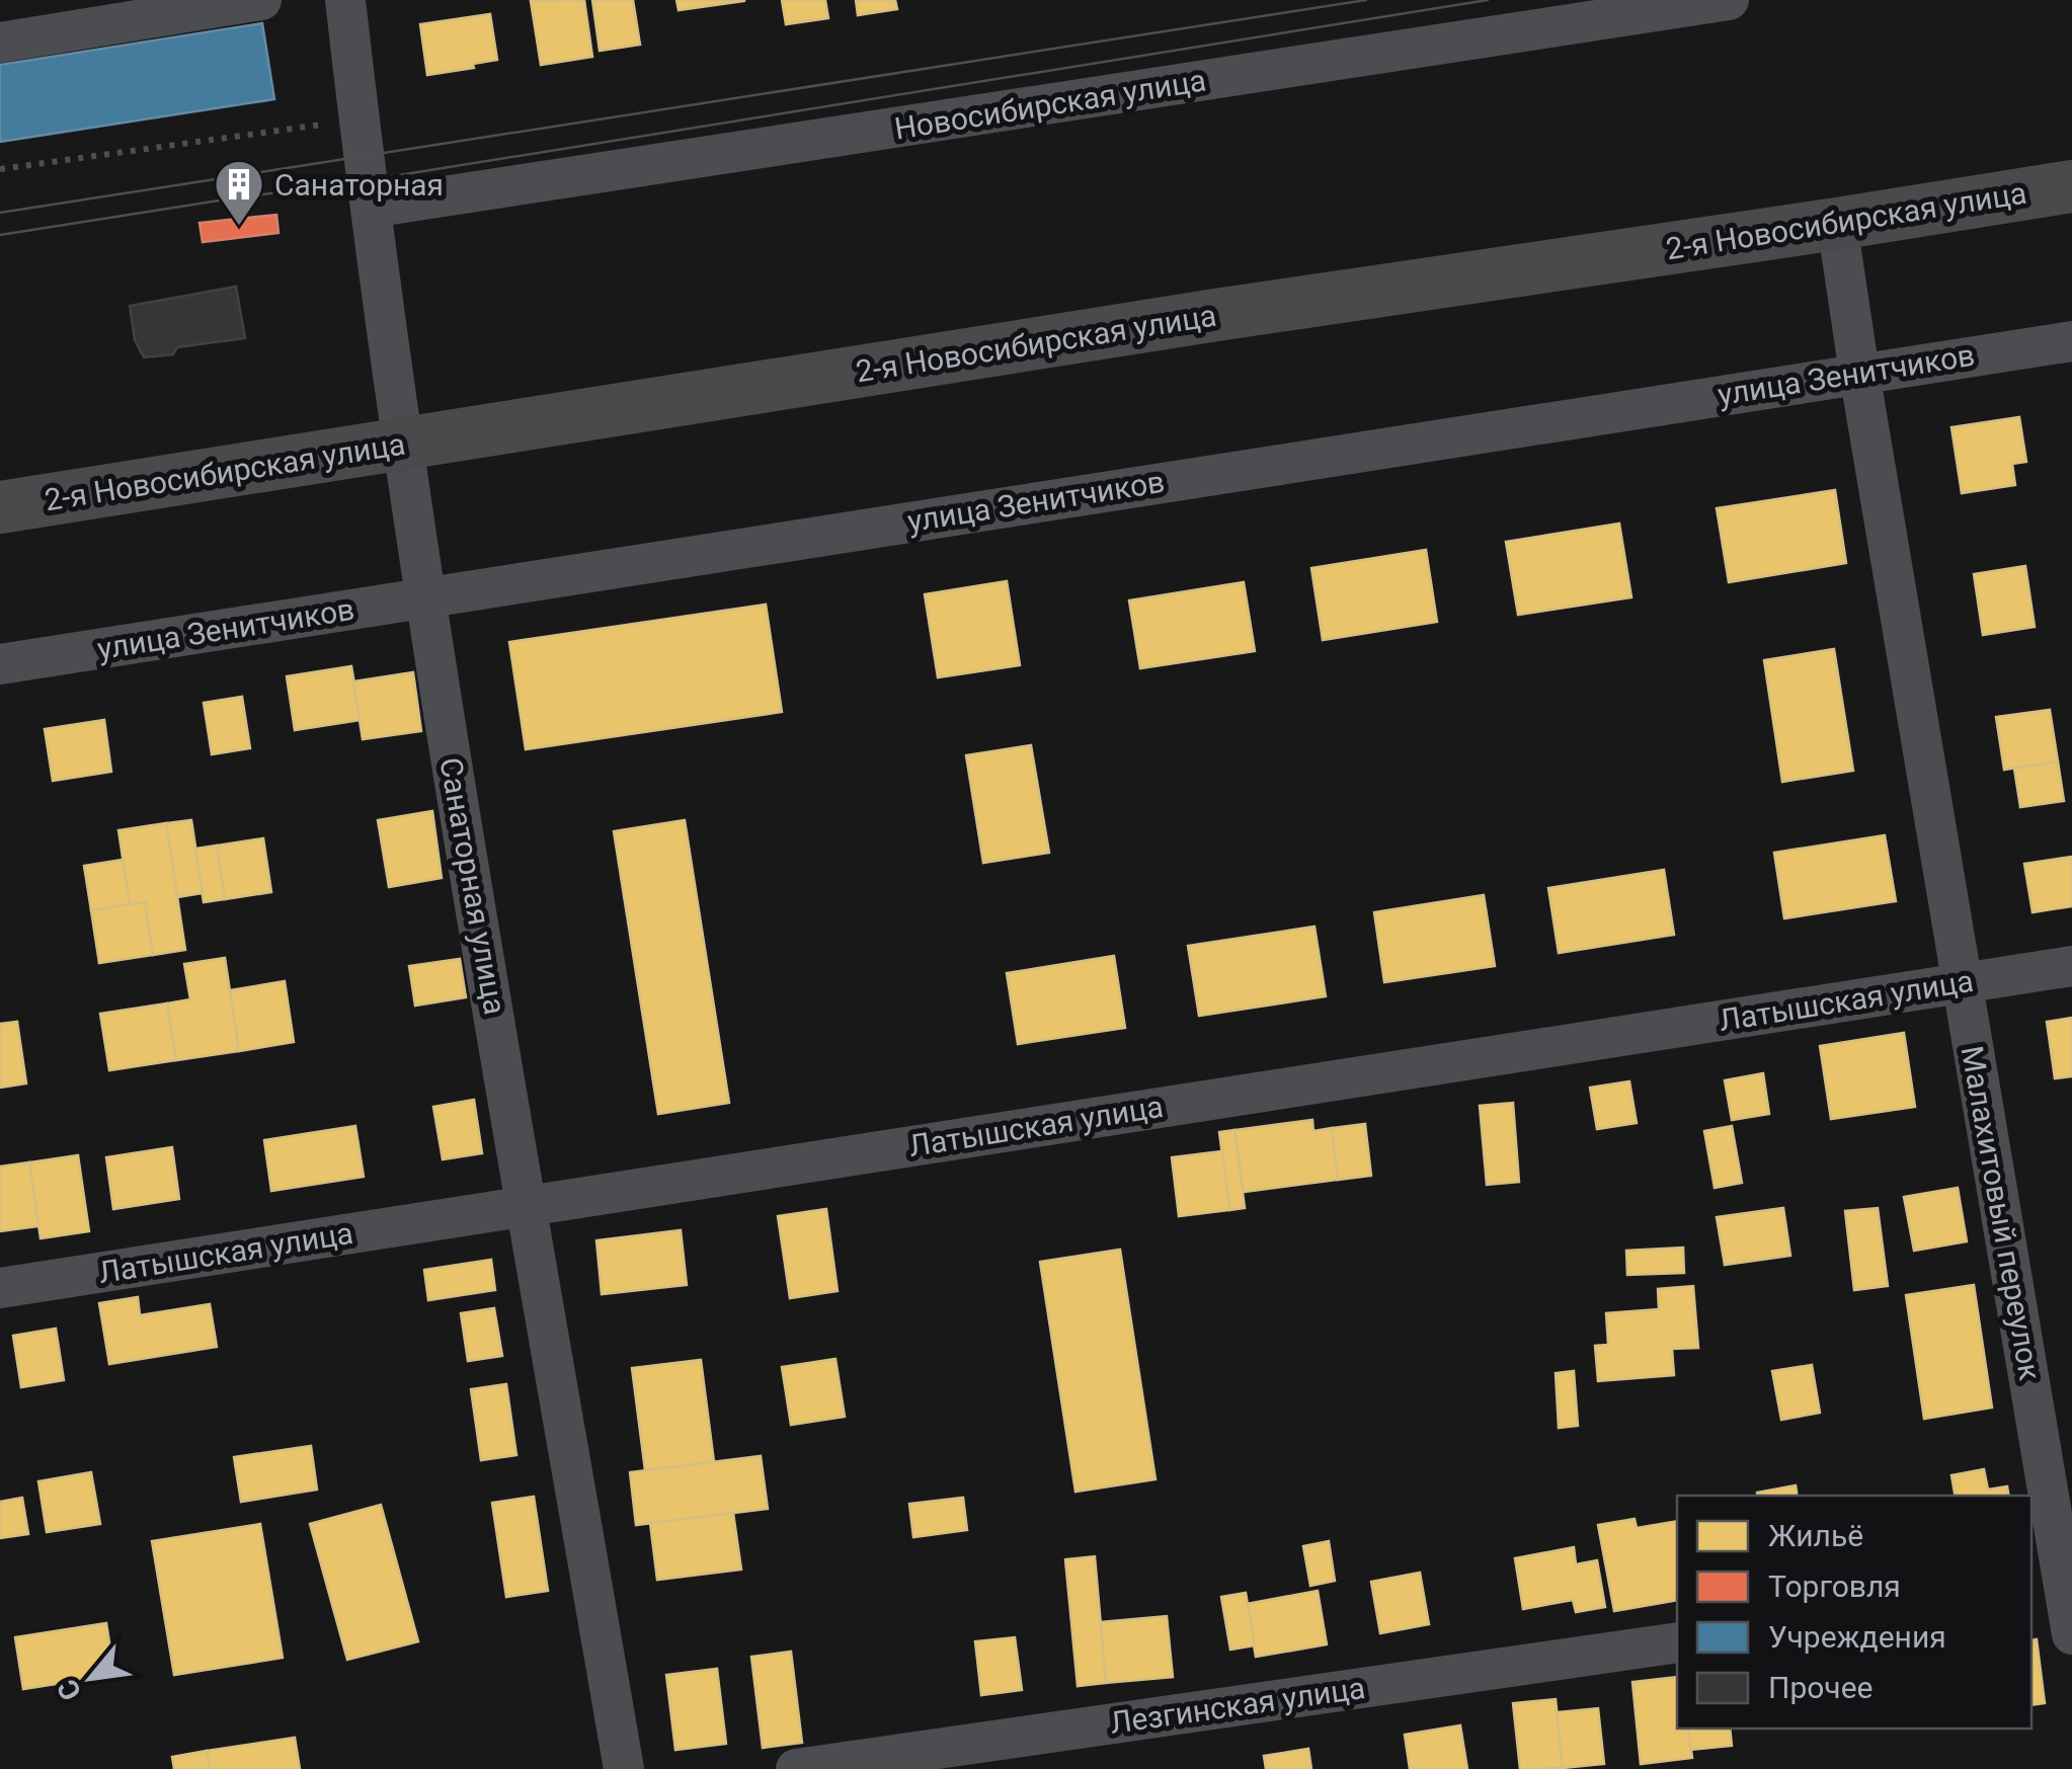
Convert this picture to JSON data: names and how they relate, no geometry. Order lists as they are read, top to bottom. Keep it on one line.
{"streets":{"main road":["2-я Новосибирская улица"],"street":["Новосибирская улица","улица Зенитчиков","Санаторная улица","Латышская улица","Малахитовый переулок","Лезгинская улица"]},"crossings":[["Новосибирская улица","Санаторная улица"],["2-я Новосибирская улица","Санаторная улица"],["2-я Новосибирская улица","Малахитовый переулок"],["улица Зенитчиков","Санаторная улица"],["улица Зенитчиков","Малахитовый переулок"],["Санаторная улица","Латышская улица"],["Латышская улица","Малахитовый переулок"]],"places":{"building":["Санаторная"]},"legend":["Жильё","Торговля","Учреждения","Прочее"],"north":"bottom left"}
